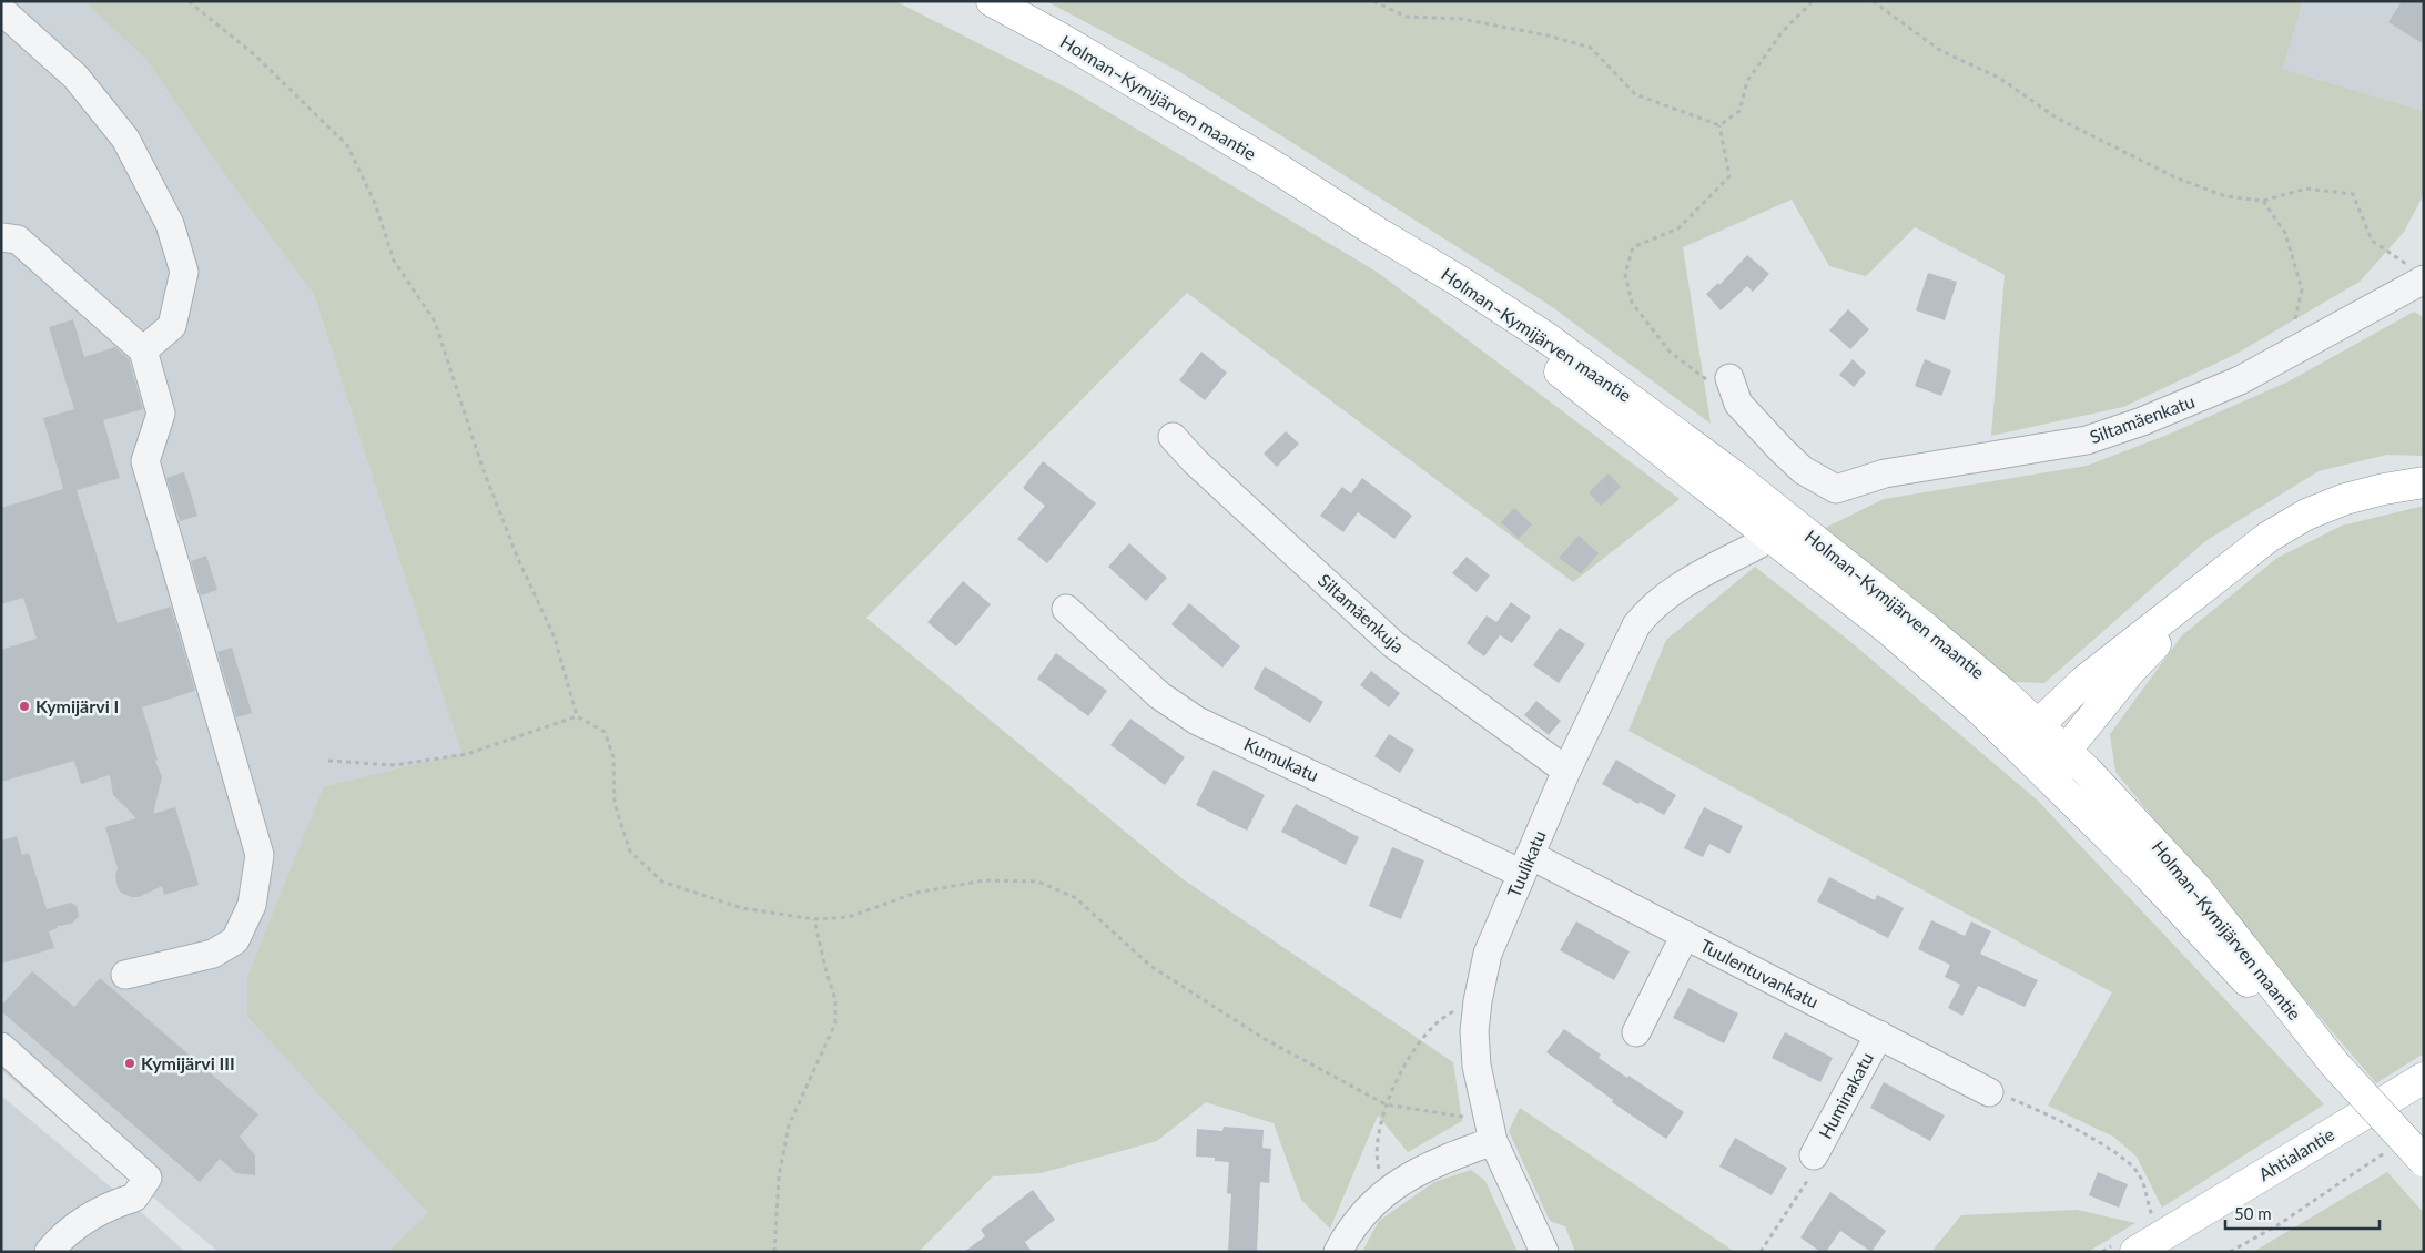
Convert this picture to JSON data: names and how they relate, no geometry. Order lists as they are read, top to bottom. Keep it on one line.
{"streets":{"main road":["Holman–Kymijärven maantie","Ahtialantie"],"street":["Siltamäenkatu","Siltamäenkuja","Kumukatu","Tuulikatu","Tuulentuvankatu","Huminakatu"]},"crossings":[["Siltamäenkuja","Tuulikatu"],["Kumukatu","Tuulikatu"],["Kumukatu","Tuulentuvankatu"],["Tuulikatu","Tuulentuvankatu"],["Tuulentuvankatu","Huminakatu"]],"places":["Kymijärvi I","Kymijärvi III"],"scale_bar":"50 m"}
